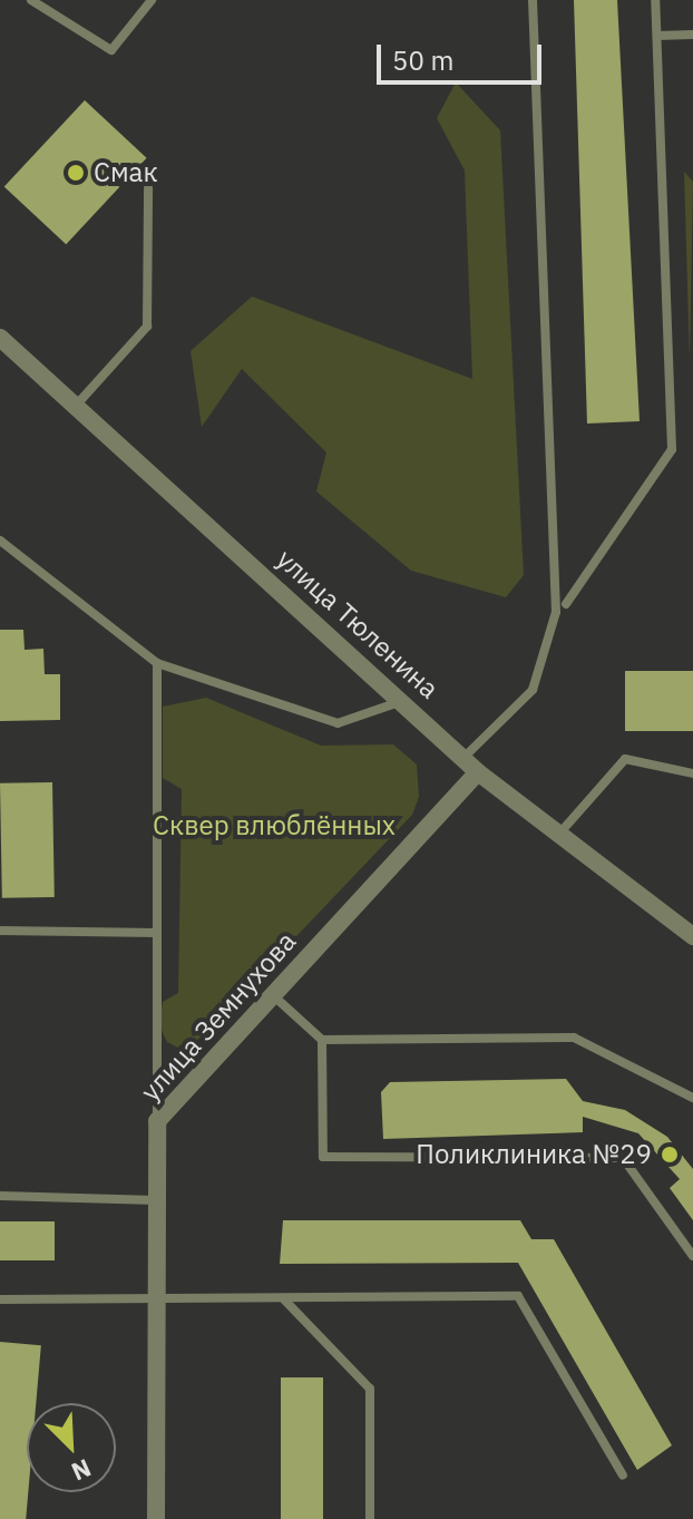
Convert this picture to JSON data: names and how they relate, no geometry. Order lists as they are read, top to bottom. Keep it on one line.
{"streets":{"street":["улица Тюленина","улица Земнухова"]},"crossings":[["улица Тюленина","улица Земнухова"]],"parks":["Сквер влюблённых"],"places":["Смак","Поликлиника №29"],"scale_bar":"50 m","north":"bottom right"}
